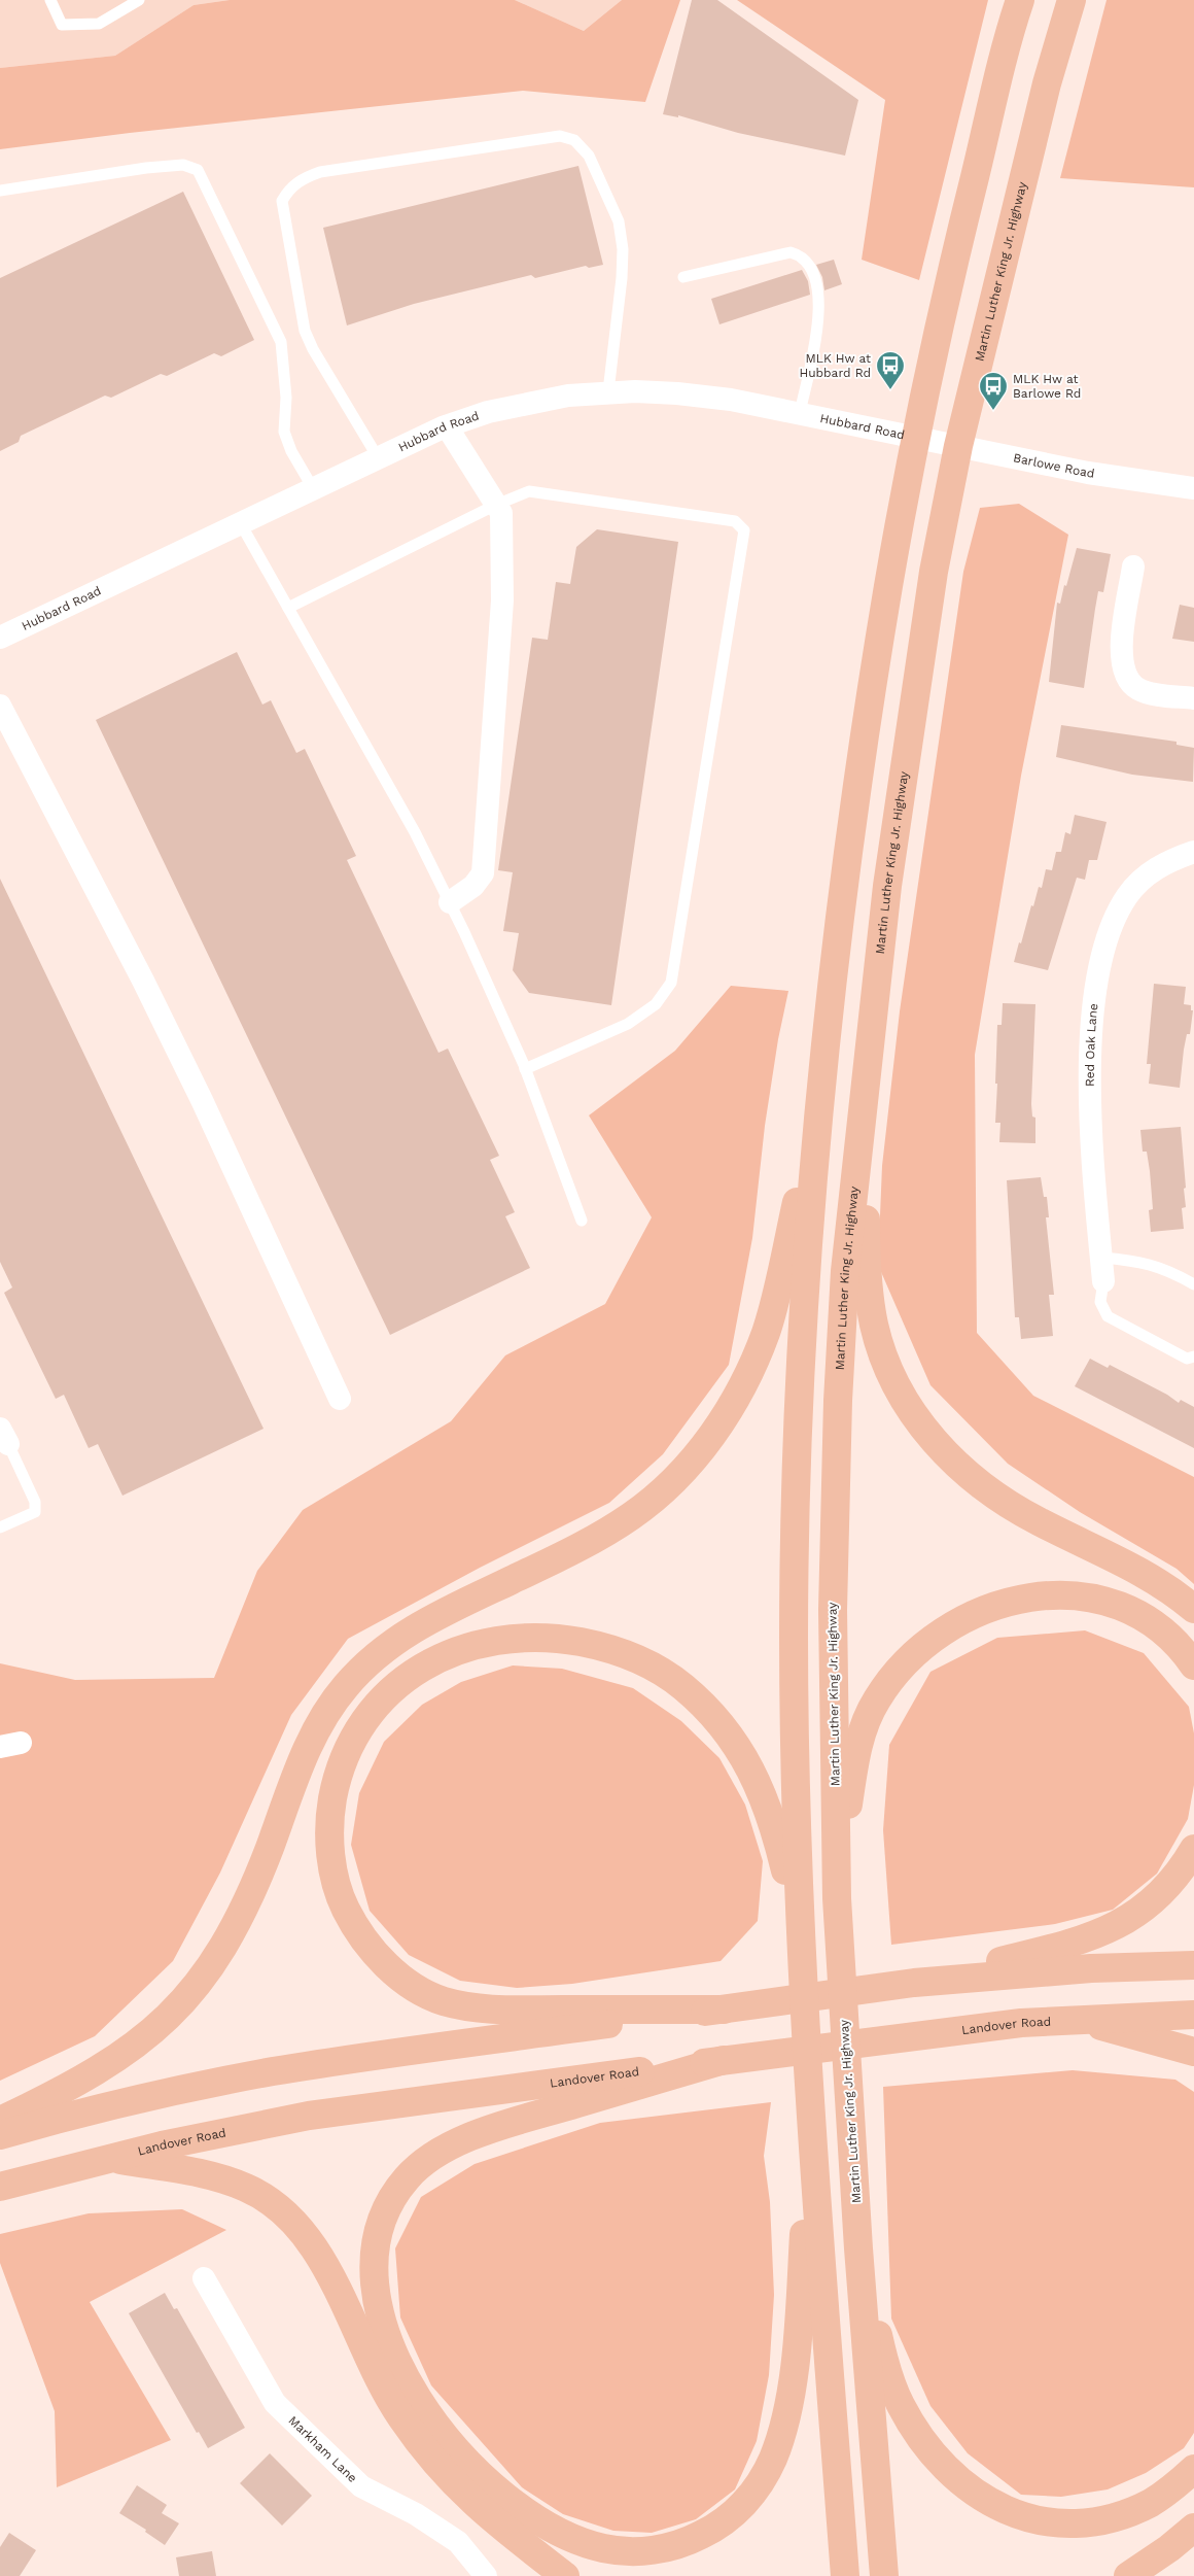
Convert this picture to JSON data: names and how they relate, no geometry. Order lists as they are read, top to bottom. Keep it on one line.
{"streets":{"main road":["Martin Luther King Jr. Highway","Landover Road"],"street":["Hubbard Road","Barlowe Road","Red Oak Lane","Markham Lane"]},"crossings":[["Martin Luther King Jr. Highway","Barlowe Road"],["Hubbard Road","Barlowe Road"]],"places":{"bus stop":["MLK Hw at Hubbard Rd","MLK Hw at Barlowe Rd"]}}
